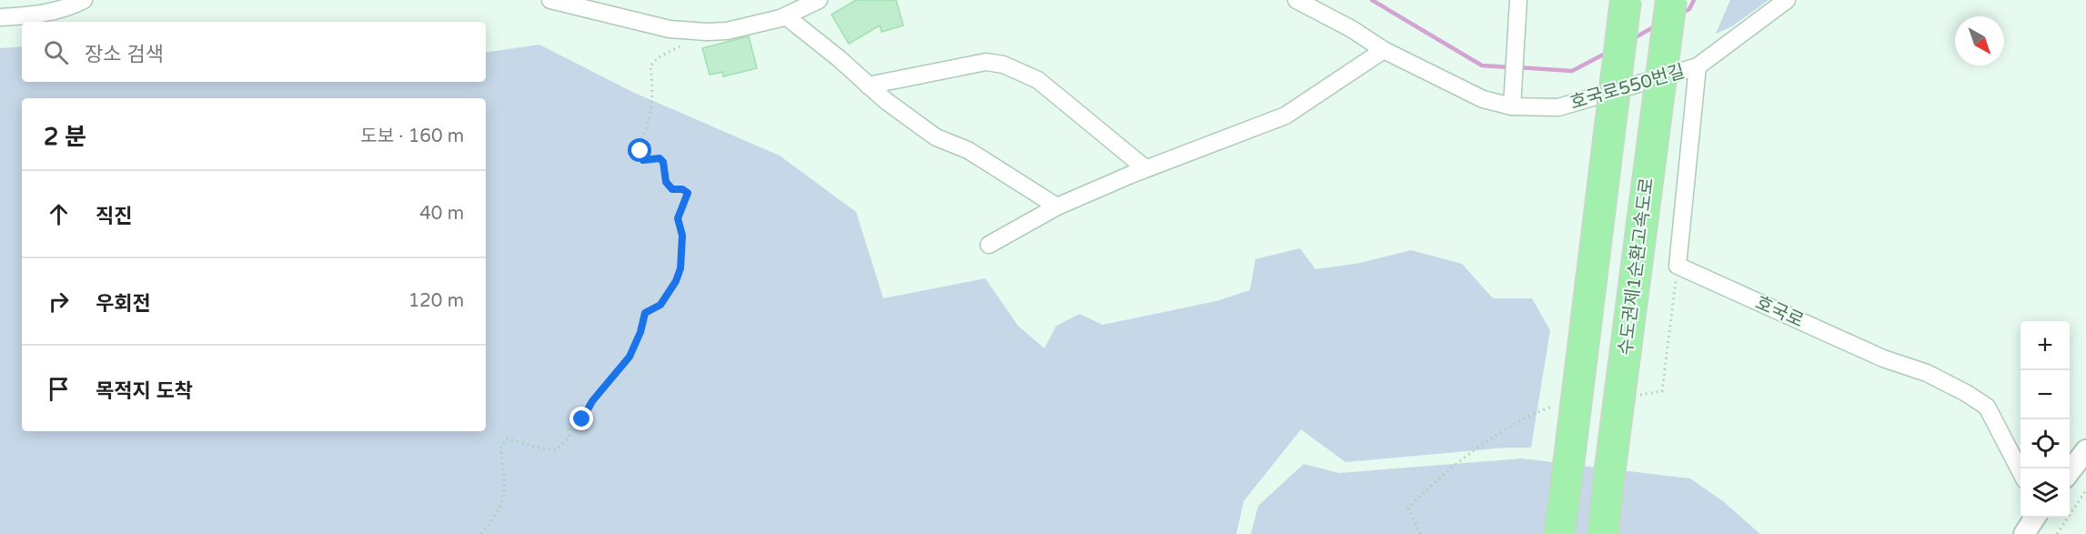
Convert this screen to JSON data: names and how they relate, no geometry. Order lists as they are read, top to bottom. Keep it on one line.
{"streets":{"highway":["수도권제1순환고속도로"],"street":["호국로550번길","호국로"]},"crossings":[["호국로550번길","호국로"]],"north":"bottom right","page":{"search":"장소 검색","heading":["2 분","도보 · 160 m"],"list":[["직진","40 m"],["우회전","120 m"],"목적지 도착"],"map_buttons":["+","−"]}}
